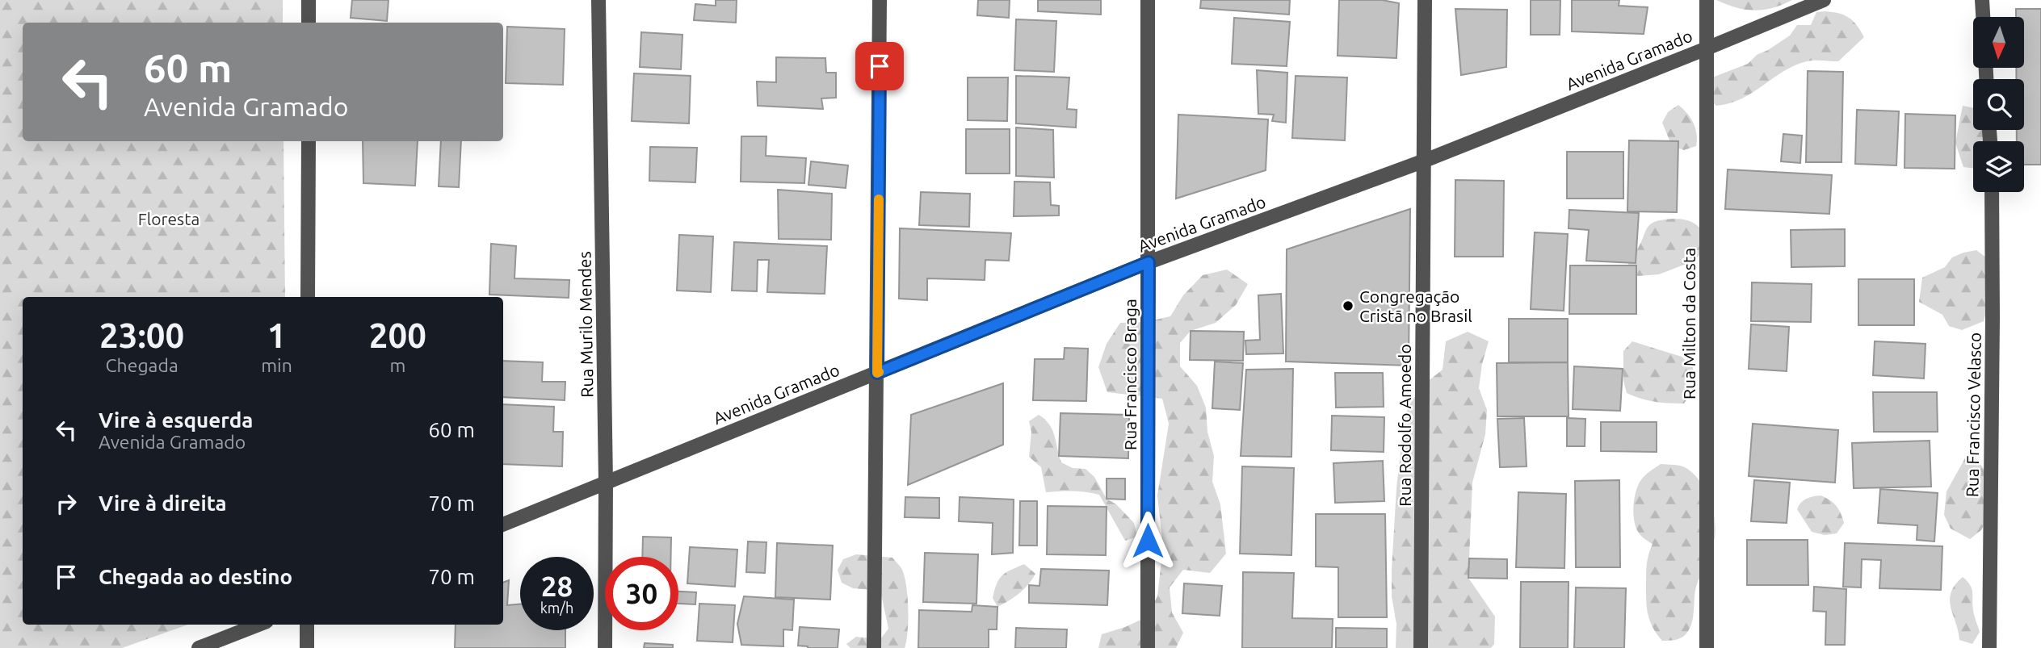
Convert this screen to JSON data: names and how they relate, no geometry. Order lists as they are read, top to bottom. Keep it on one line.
{"streets":{"street":["Avenida Gramado","Rua Milton da Costa","Rua Murilo Mendes","Rua Francisco Braga","Rua Francisco Velasco","Rua Rodolfo Amoedo"]},"crossings":[["Avenida Gramado","Rua Milton da Costa"],["Avenida Gramado","Rua Murilo Mendes"],["Avenida Gramado","Rua Francisco Braga"],["Avenida Gramado","Rua Rodolfo Amoedo"]],"parks":["Floresta"],"places":["Congregação Cristã no Brasil"],"north":"bottom","page":{"turn":["60 m","Avenida Gramado"],"eta":["23:00","Chegada","1","min","200","m"],"list":[{"name":"Vire à esquerda","note":"Avenida Gramado","value":"60 m"},{"name":"Vire à direita","value":"70 m"},{"name":"Chegada ao destino","value":"70 m"}],"speed":"28 km/h","limit":"30"}}
